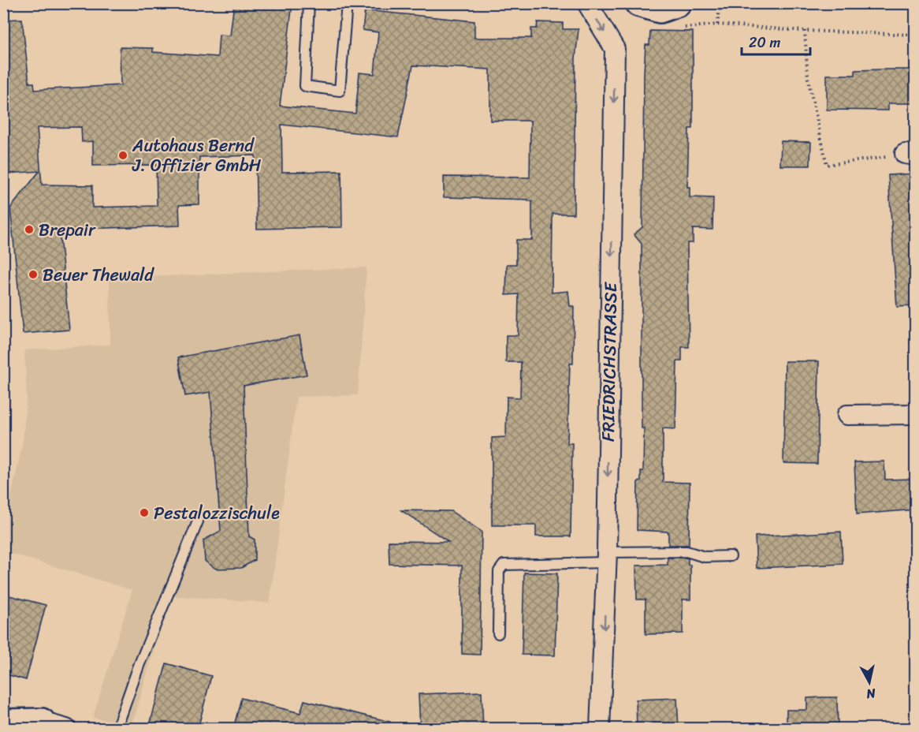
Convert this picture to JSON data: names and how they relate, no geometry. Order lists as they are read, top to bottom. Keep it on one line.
{"streets":{"street":["FRIEDRICHSTRASSE"]},"one_way":["FRIEDRICHSTRASSE"],"places":["Autohaus Bernd J. Offizier GmbH","Brepair","Beuer Thewald","Pestalozzischule"],"scale_bar":"20 m","north":"bottom"}
